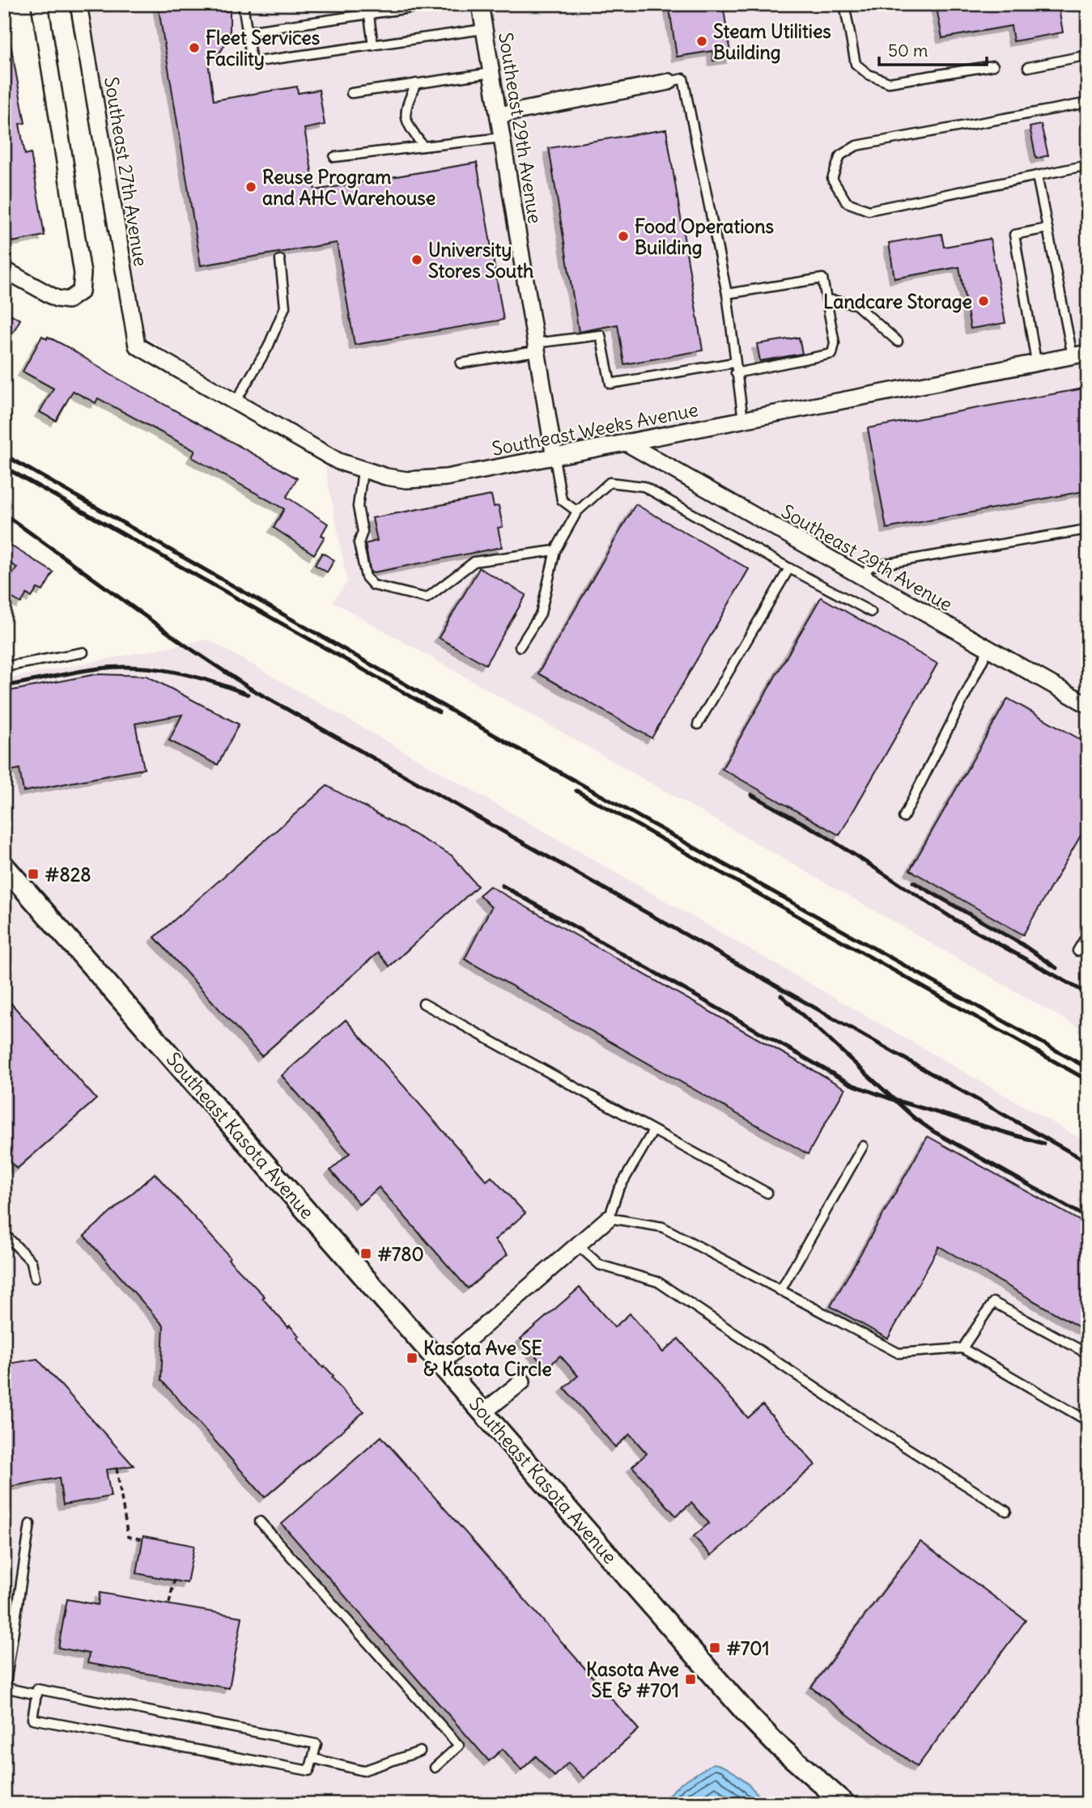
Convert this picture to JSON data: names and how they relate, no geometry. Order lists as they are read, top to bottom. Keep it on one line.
{"streets":{"street":["Southeast 29th Avenue","Southeast 27th Avenue","Southeast Weeks Avenue","Southeast Kasota Avenue"]},"crossings":[["Southeast 29th Avenue","Southeast Weeks Avenue"],["Southeast 27th Avenue","Southeast Weeks Avenue"]],"places":{"other":["Steam Utilities Building","Fleet Services Facility","Reuse Program and AHC Warehouse","Food Operations Building","University Stores South","Landcare Storage"],"transit":["#828","#780","Kasota Ave SE & Kasota Circle","#701","Kasota Ave SE & #701"]},"scale_bar":"50 m"}
